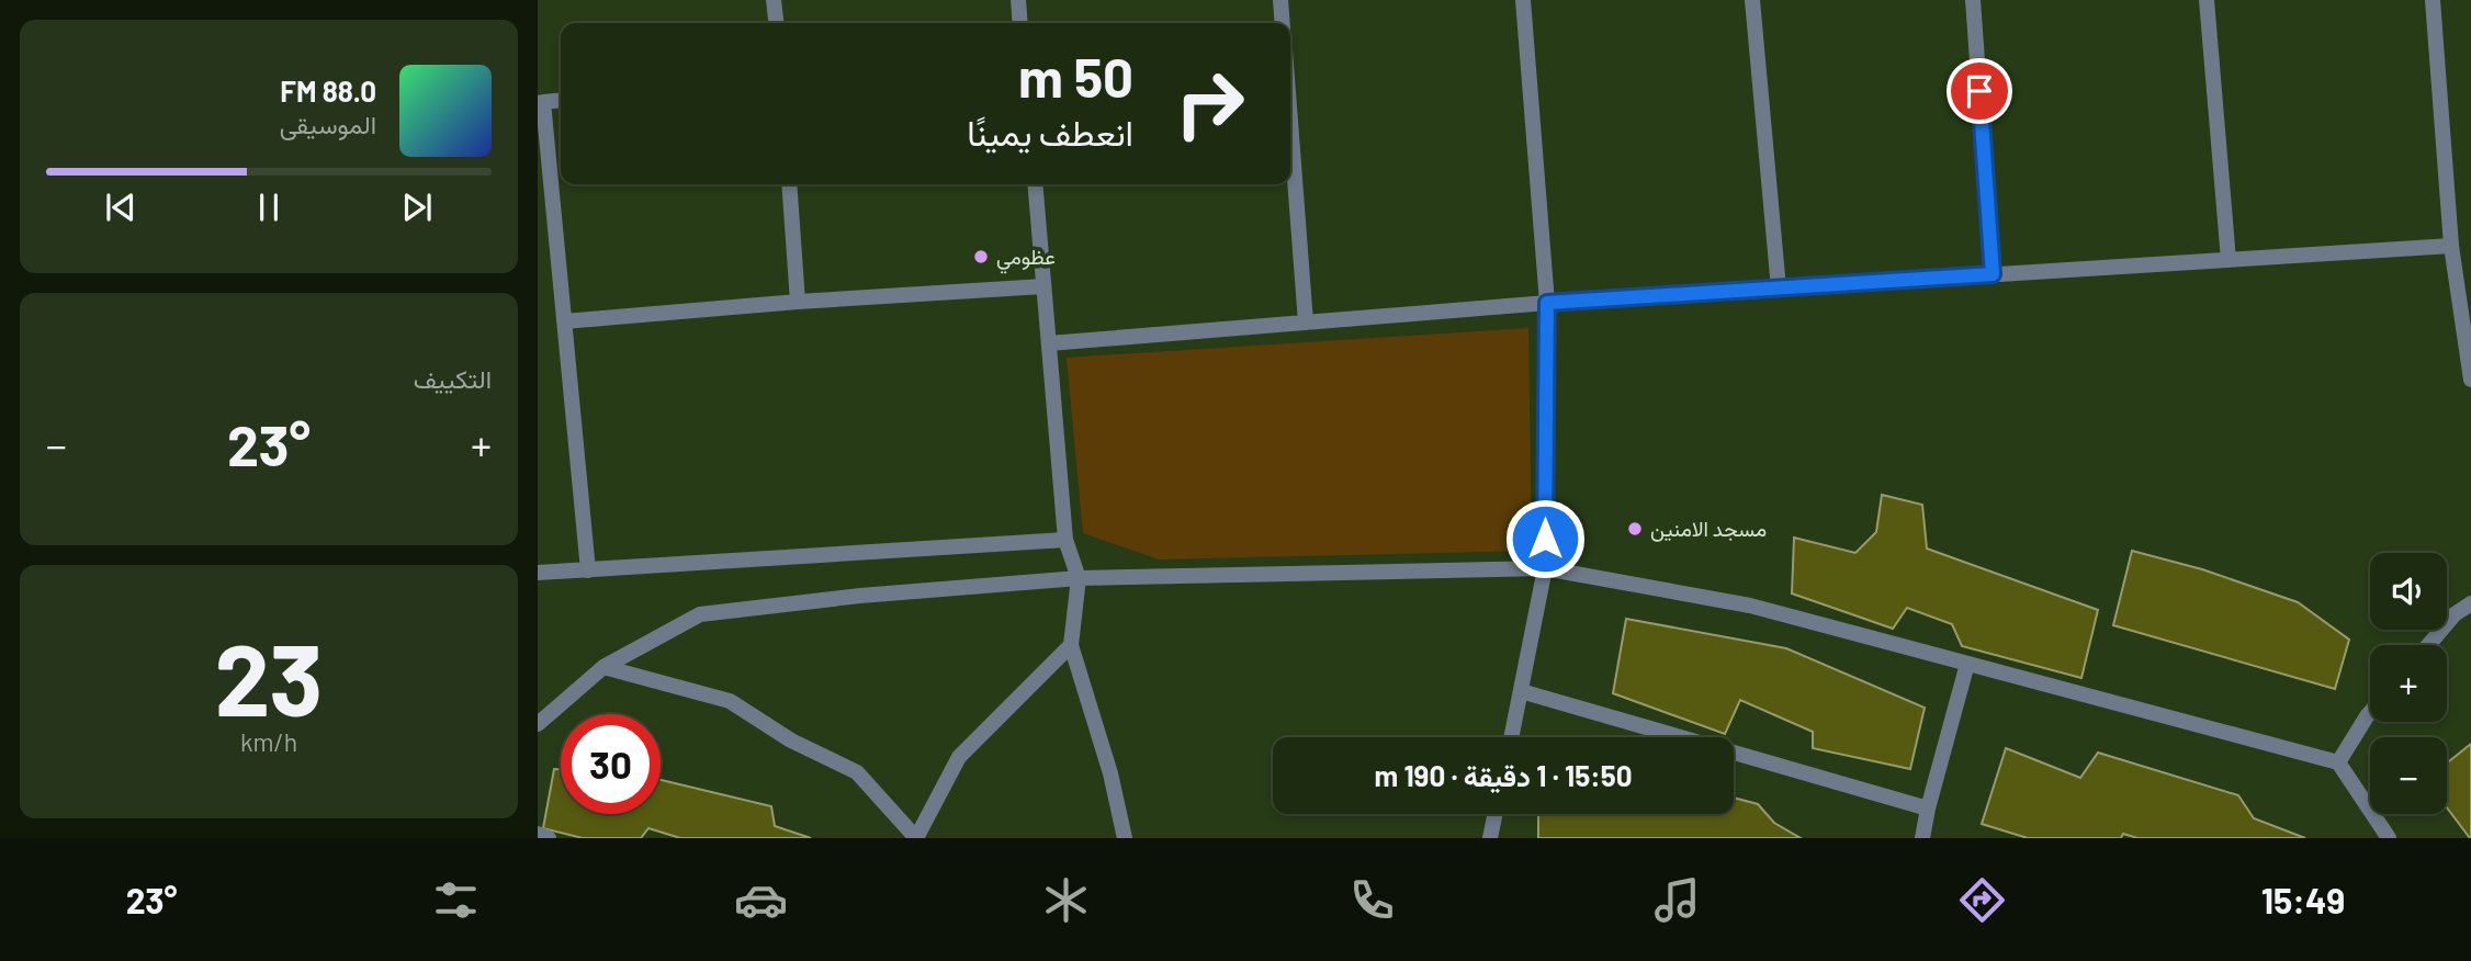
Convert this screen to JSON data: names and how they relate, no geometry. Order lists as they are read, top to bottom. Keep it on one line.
{"places":["عظومي","مسجد الامنين"],"page":{"turn":["50 m","انعطف يمينًا"],"song":["88.0 FM","الموسيقى"],"tile":["التكييف",["23","km/h"]],"heat":["−","23°","+"],"map_buttons":["+","−"],"limit":"30","trip":"15:50 · 1 دقيقة · 190 m","tabs":["15:49","23°"]}}
